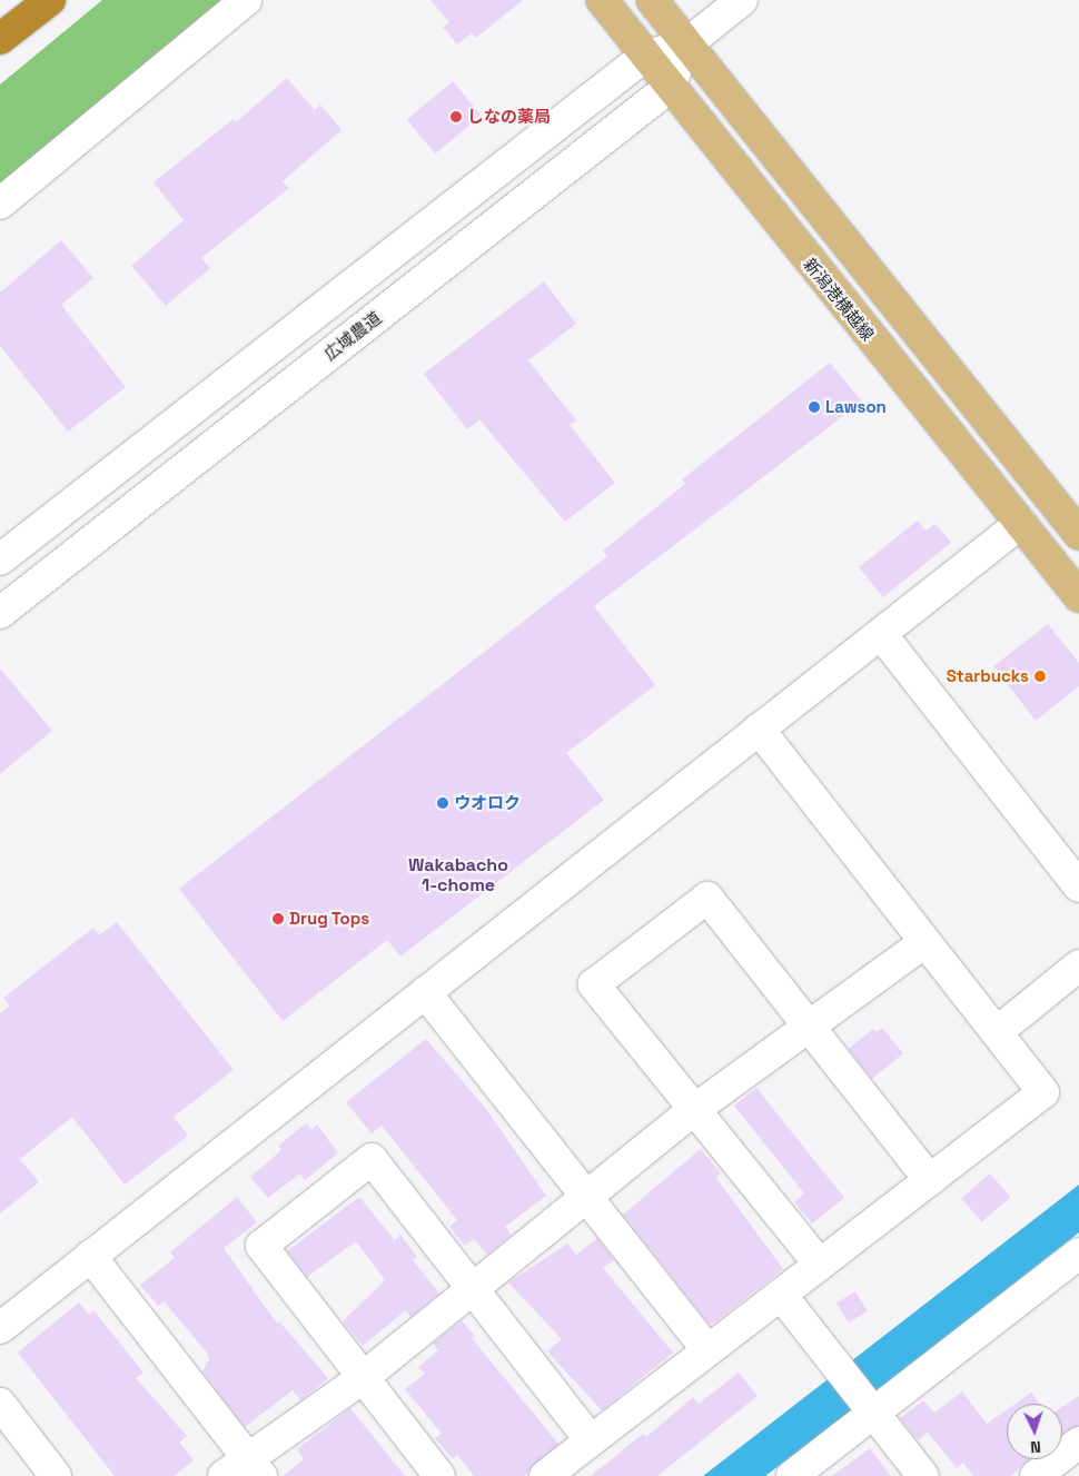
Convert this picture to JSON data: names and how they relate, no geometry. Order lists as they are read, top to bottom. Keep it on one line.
{"streets":{"main road":["新潟港横越線"],"street":["広域農道"]},"crossings":[["新潟港横越線","広域農道"]],"districts":["Wakabacho 1-chome"],"places":["しなの薬局","Lawson","Starbucks","ウオロク","Drug Tops"],"north":"bottom"}
